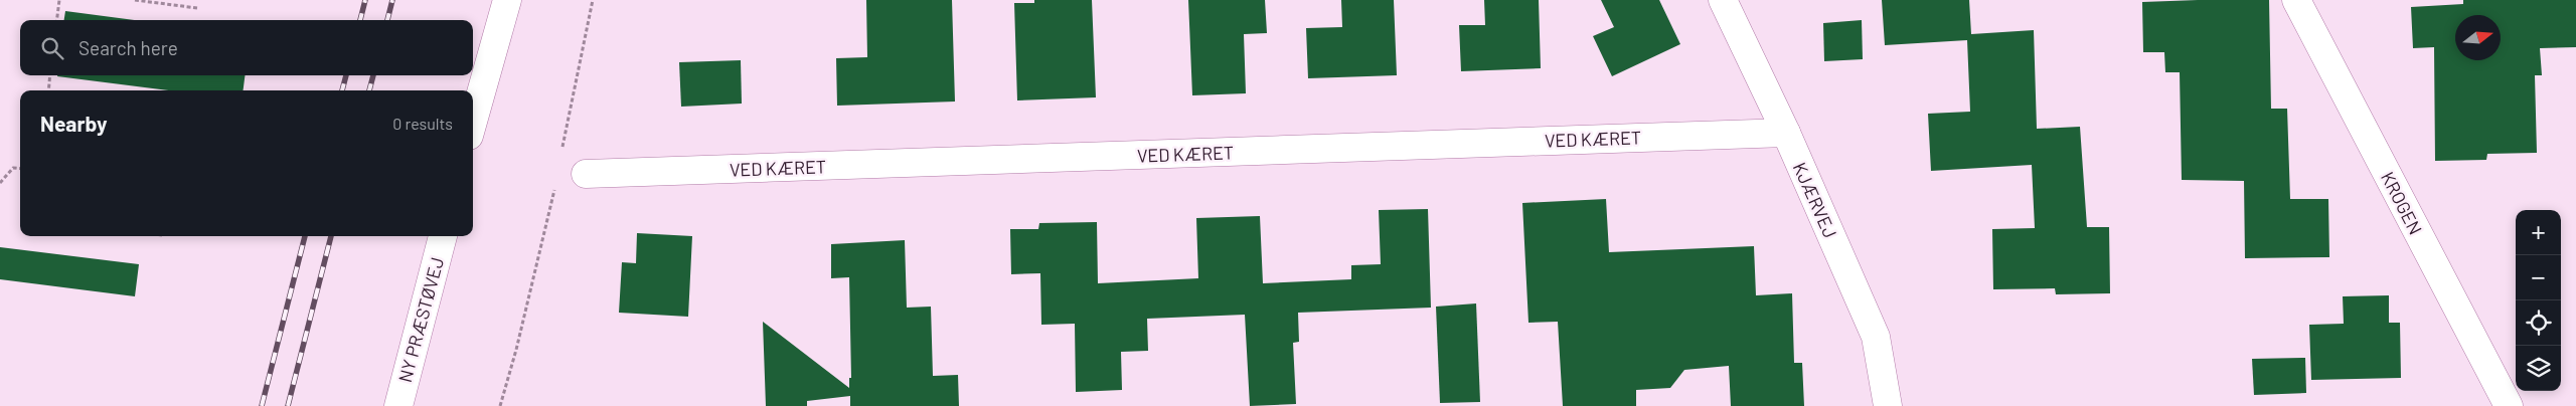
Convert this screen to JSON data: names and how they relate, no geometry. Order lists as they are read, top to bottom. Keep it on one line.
{"streets":{"street":["VED KÆRET","KJÆRVEJ","KROGEN","NY PRÆSTØVEJ"]},"crossings":[["VED KÆRET","KJÆRVEJ"]],"north":"right","page":{"search":"Search here","heading":["Nearby","0 results"],"map_buttons":["+","−"]}}
